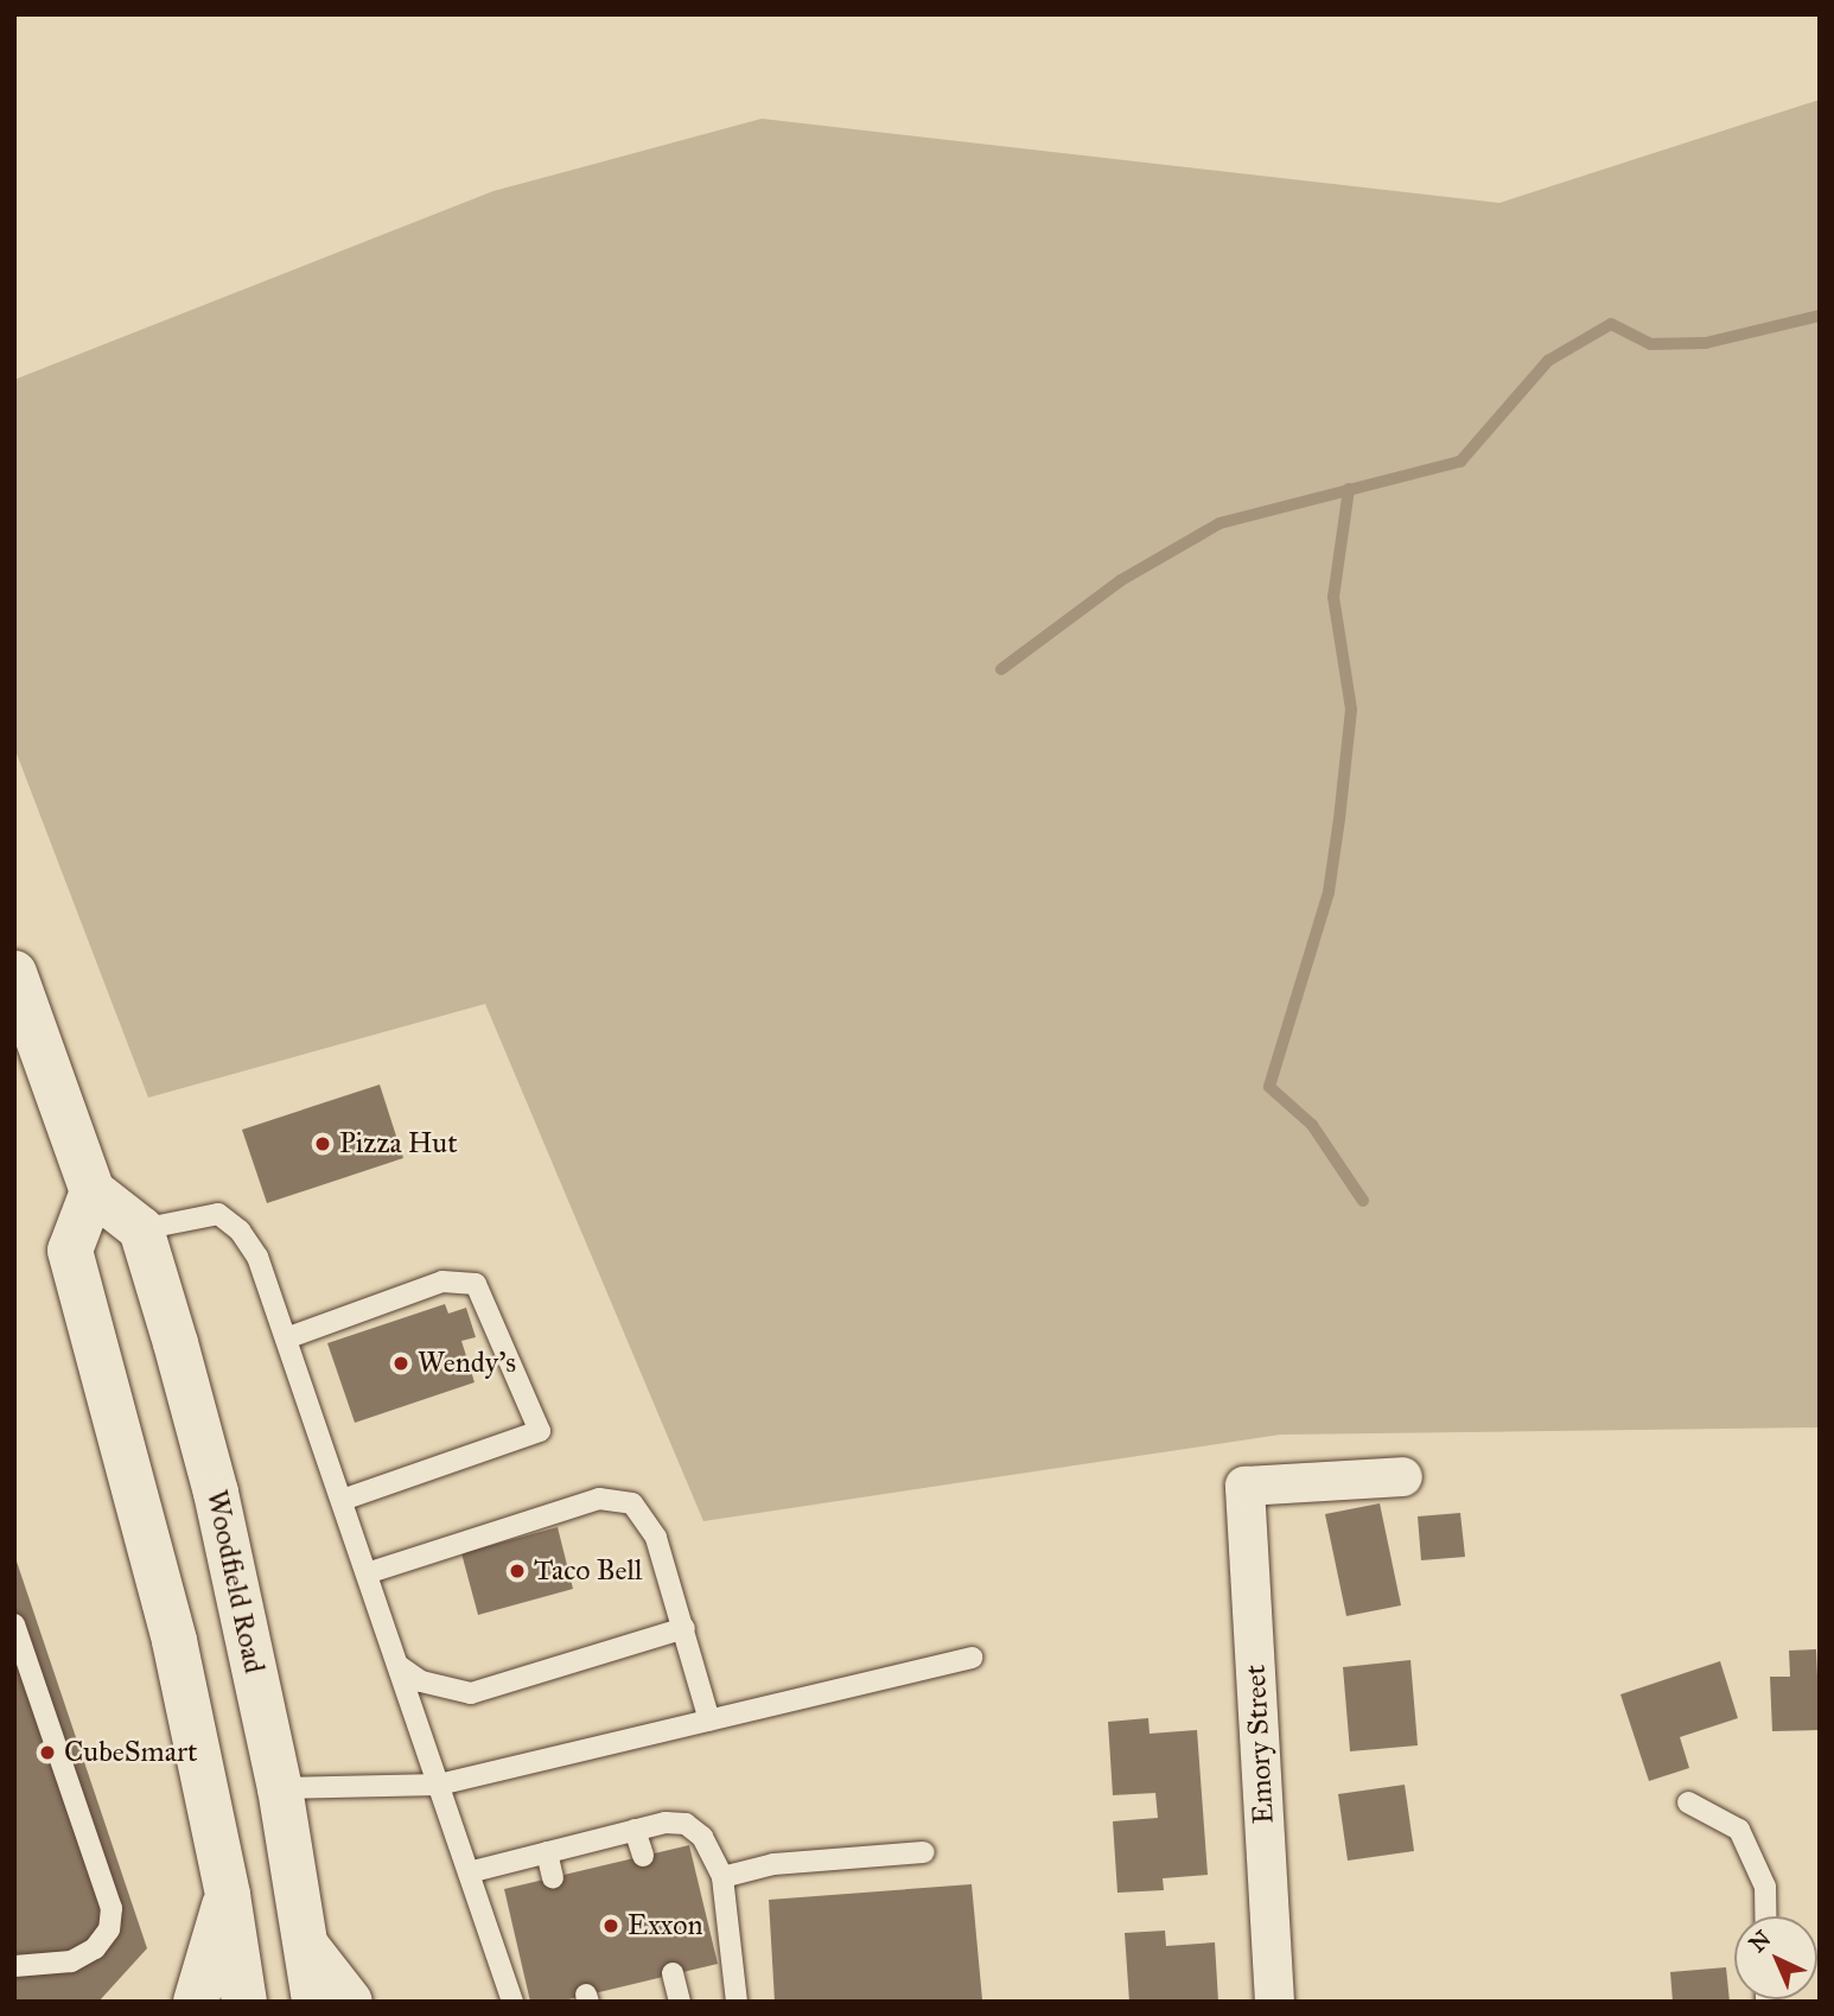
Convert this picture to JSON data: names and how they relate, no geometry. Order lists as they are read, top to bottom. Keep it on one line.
{"streets":{"main road":["Woodfield Road"],"street":["Emory Street"]},"places":["Pizza Hut","Wendy's","Taco Bell","CubeSmart","Exxon"],"north":"top left"}
